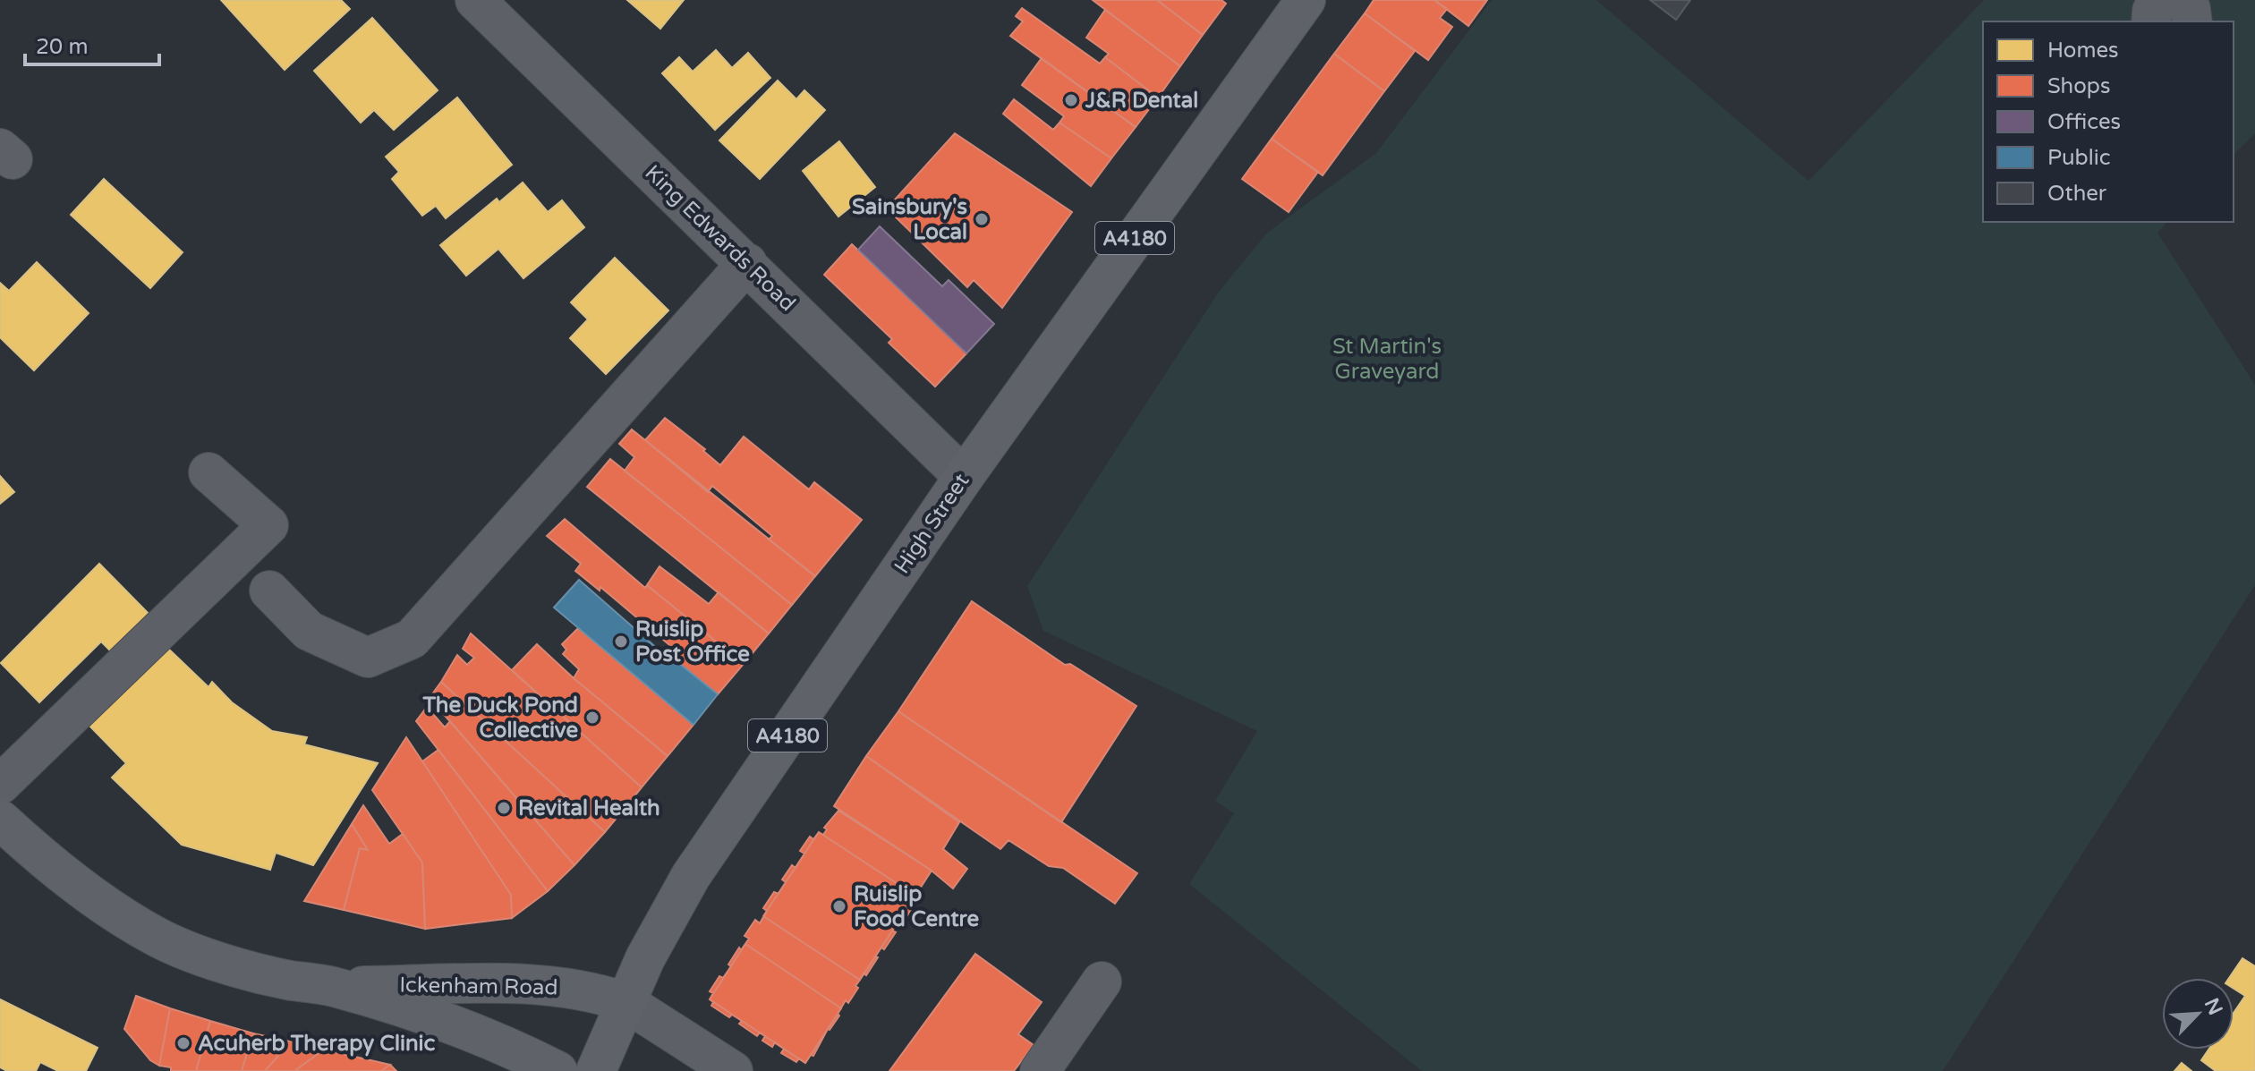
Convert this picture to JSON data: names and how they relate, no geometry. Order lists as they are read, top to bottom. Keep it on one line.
{"streets":{"main road":["A4180","High Street","Ickenham Road"],"street":["King Edwards Road"]},"crossings":[["King Edwards Road","High Street"],["High Street","Ickenham Road"]],"parks":["St Martin's Graveyard"],"places":["J&R Dental","Sainsbury's Local","Ruislip Post Office","The Duck Pond Collective","Revital Health","Ruislip Food Centre","Acuherb Therapy Clinic"],"legend":["Homes","Shops","Offices","Public","Other"],"scale_bar":"20 m","north":"top right"}
